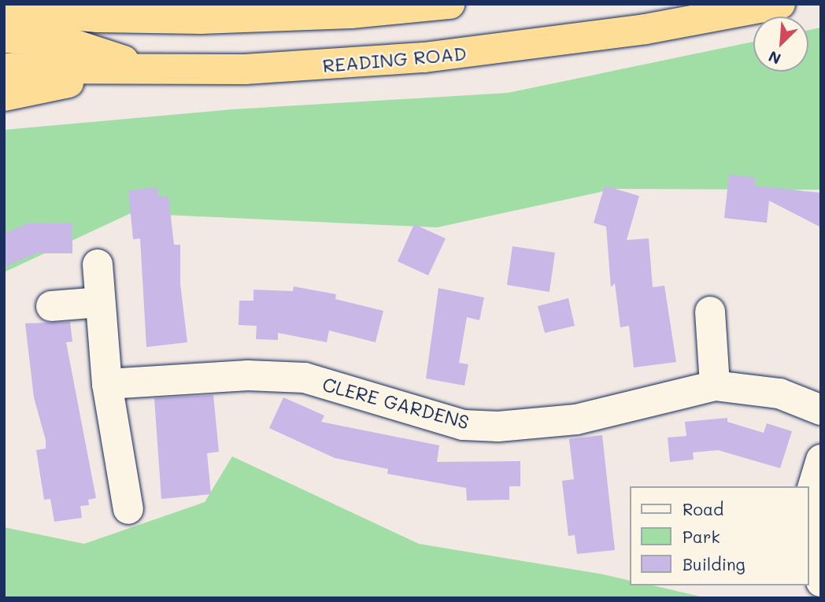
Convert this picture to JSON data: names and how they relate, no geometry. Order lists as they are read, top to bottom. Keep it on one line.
{"streets":{"highway":["READING ROAD"],"street":["CLERE GARDENS"]},"legend":["Road","Park","Building"],"north":"bottom left"}
